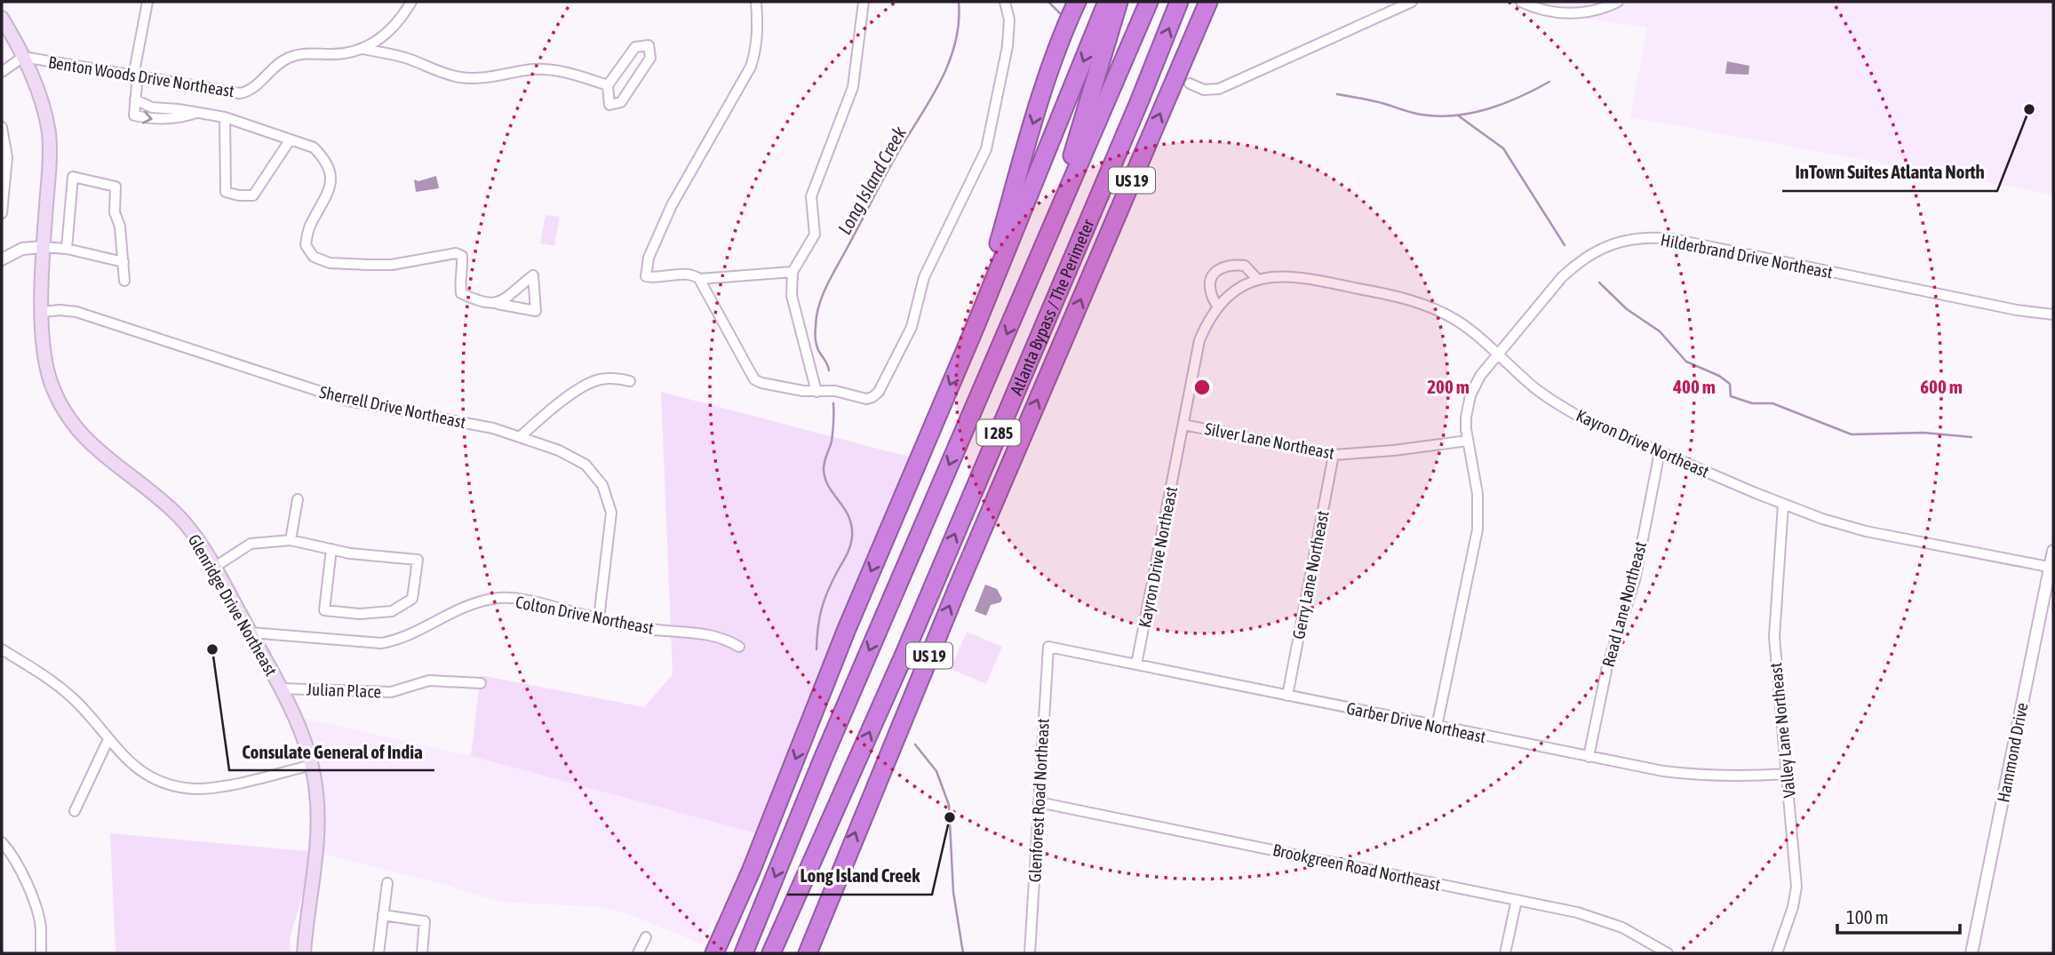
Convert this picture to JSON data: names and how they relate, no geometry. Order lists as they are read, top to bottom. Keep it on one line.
{"streets":{"highway":["US 19","Atlanta Bypass / The Perimeter","I 285"],"main road":["Glenridge Drive Northeast"],"street":["Benton Woods Drive Northeast","Hilderbrand Drive Northeast","Sherrell Drive Northeast","Silver Lane Northeast","Kayron Drive Northeast","Gerry Lane Northeast","Read Lane Northeast","Colton Drive Northeast","Julian Place","Garber Drive Northeast","Valley Lane Northeast","Hammond Drive","Glenforest Road Northeast","Brookgreen Road Northeast"]},"crossings":[["Benton Woods Drive Northeast","Glenridge Drive Northeast"],["Hilderbrand Drive Northeast","Silver Lane Northeast"],["Hilderbrand Drive Northeast","Kayron Drive Northeast"],["Hilderbrand Drive Northeast","Garber Drive Northeast"],["Sherrell Drive Northeast","Glenridge Drive Northeast"],["Sherrell Drive Northeast","Colton Drive Northeast"],["Silver Lane Northeast","Kayron Drive Northeast"],["Silver Lane Northeast","Gerry Lane Northeast"],["Kayron Drive Northeast","Read Lane Northeast"],["Kayron Drive Northeast","Garber Drive Northeast"],["Kayron Drive Northeast","Valley Lane Northeast"],["Kayron Drive Northeast","Hammond Drive"],["Gerry Lane Northeast","Garber Drive Northeast"],["Read Lane Northeast","Garber Drive Northeast"],["Glenridge Drive Northeast","Colton Drive Northeast"],["Glenridge Drive Northeast","Julian Place"],["Garber Drive Northeast","Valley Lane Northeast"],["Garber Drive Northeast","Glenforest Road Northeast"],["Glenforest Road Northeast","Brookgreen Road Northeast"]],"water":["Long Island Creek"],"places":["InTown Suites Atlanta North","Consulate General of India","Long Island Creek"],"scale_bar":"100 m","rings":["200 m","400 m","600 m"]}
